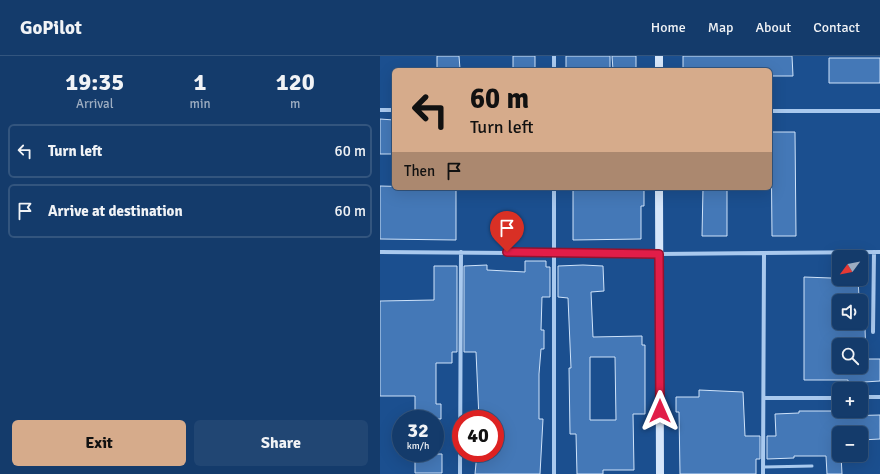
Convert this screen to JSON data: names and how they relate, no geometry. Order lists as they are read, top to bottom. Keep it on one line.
{"north":"bottom left","page":{"header":"GoPilot","nav":["Home","Map","About","Contact"],"eta":["19:35","Arrival","1","min","120","m"],"turn":["60 m","Turn left"],"list":[{"name":"Turn left","value":"60 m"},{"name":"Arrive at destination","value":"60 m"}],"then":"Then","map_buttons":["+","−"],"speed":"32 km/h","limit":"40","buttons":["Exit","Share"]}}
